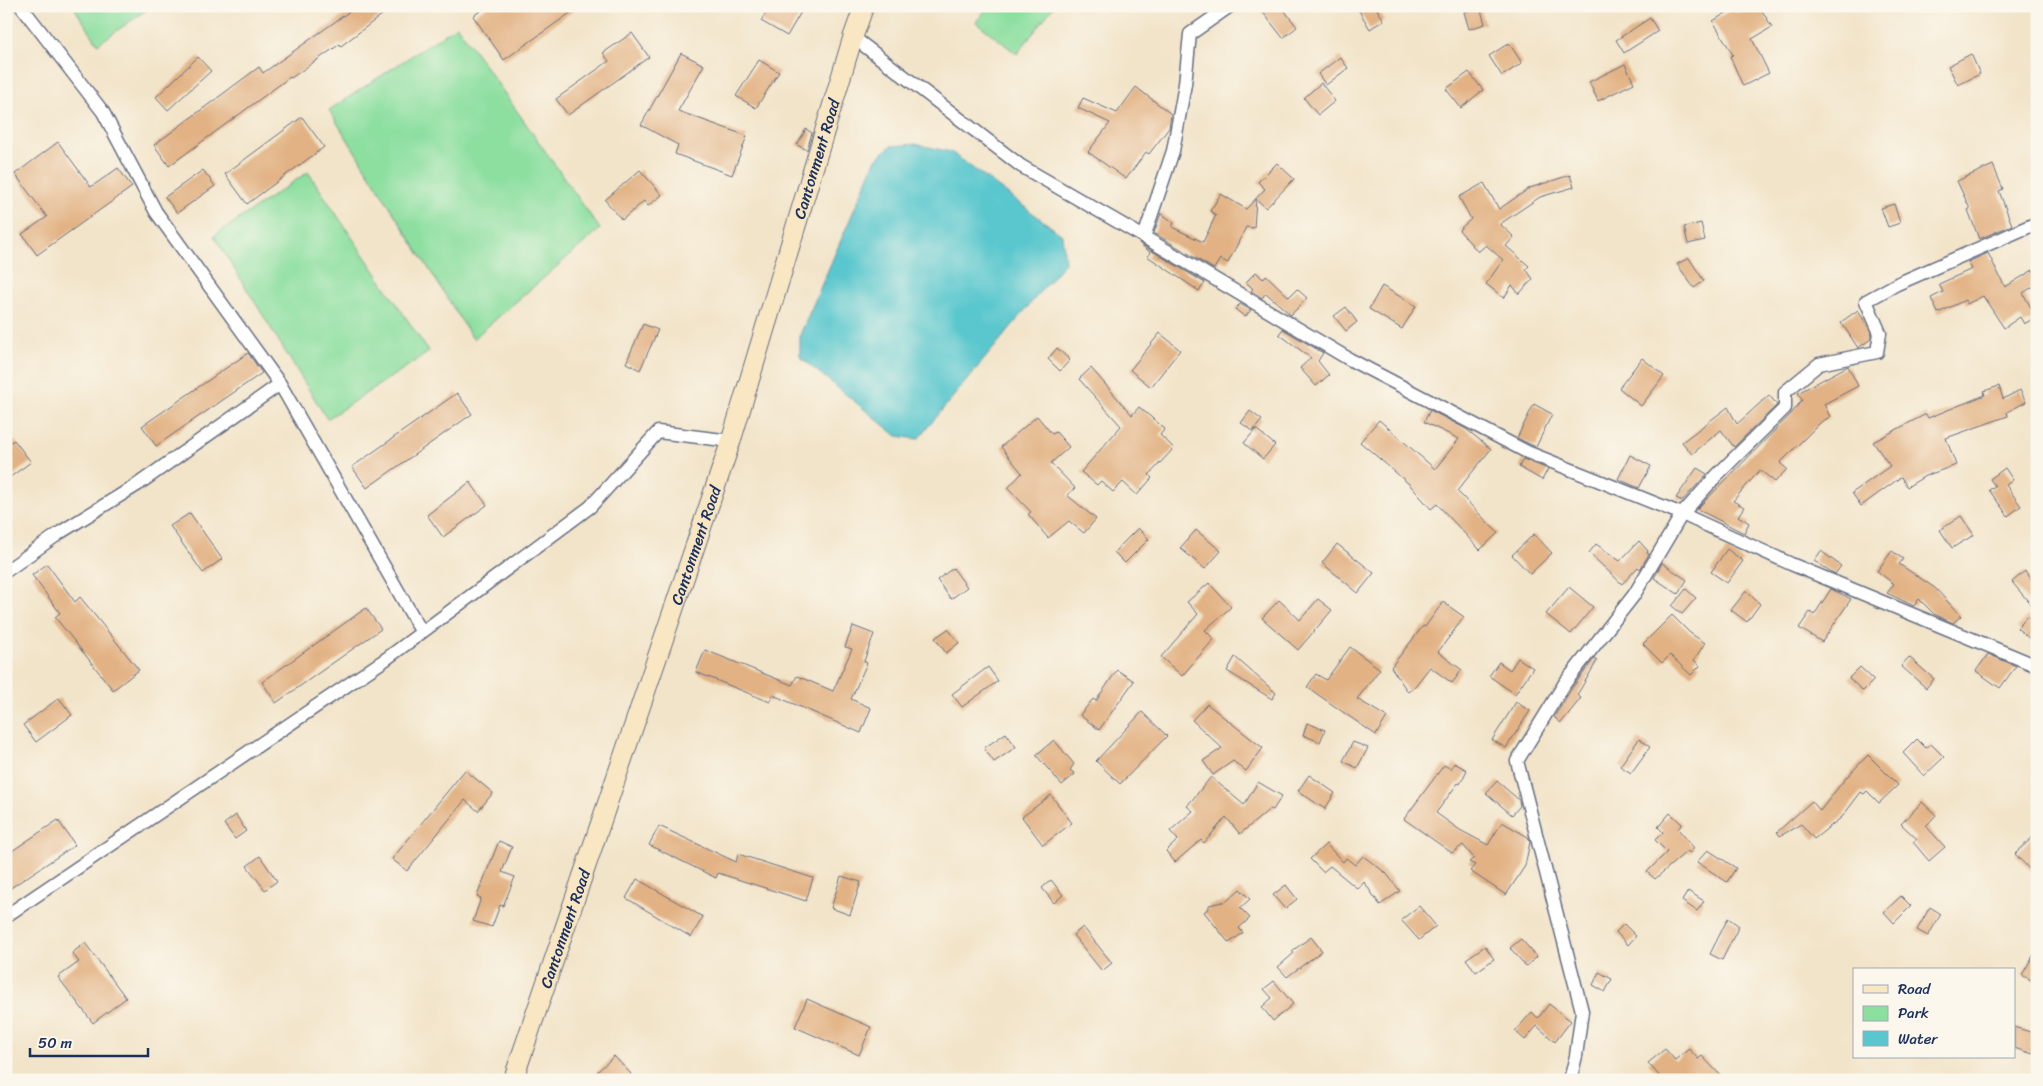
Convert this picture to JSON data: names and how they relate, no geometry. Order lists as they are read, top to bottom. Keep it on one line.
{"streets":{"street":["Cantonment Road"]},"legend":["Road","Park","Water"],"scale_bar":"50 m"}
